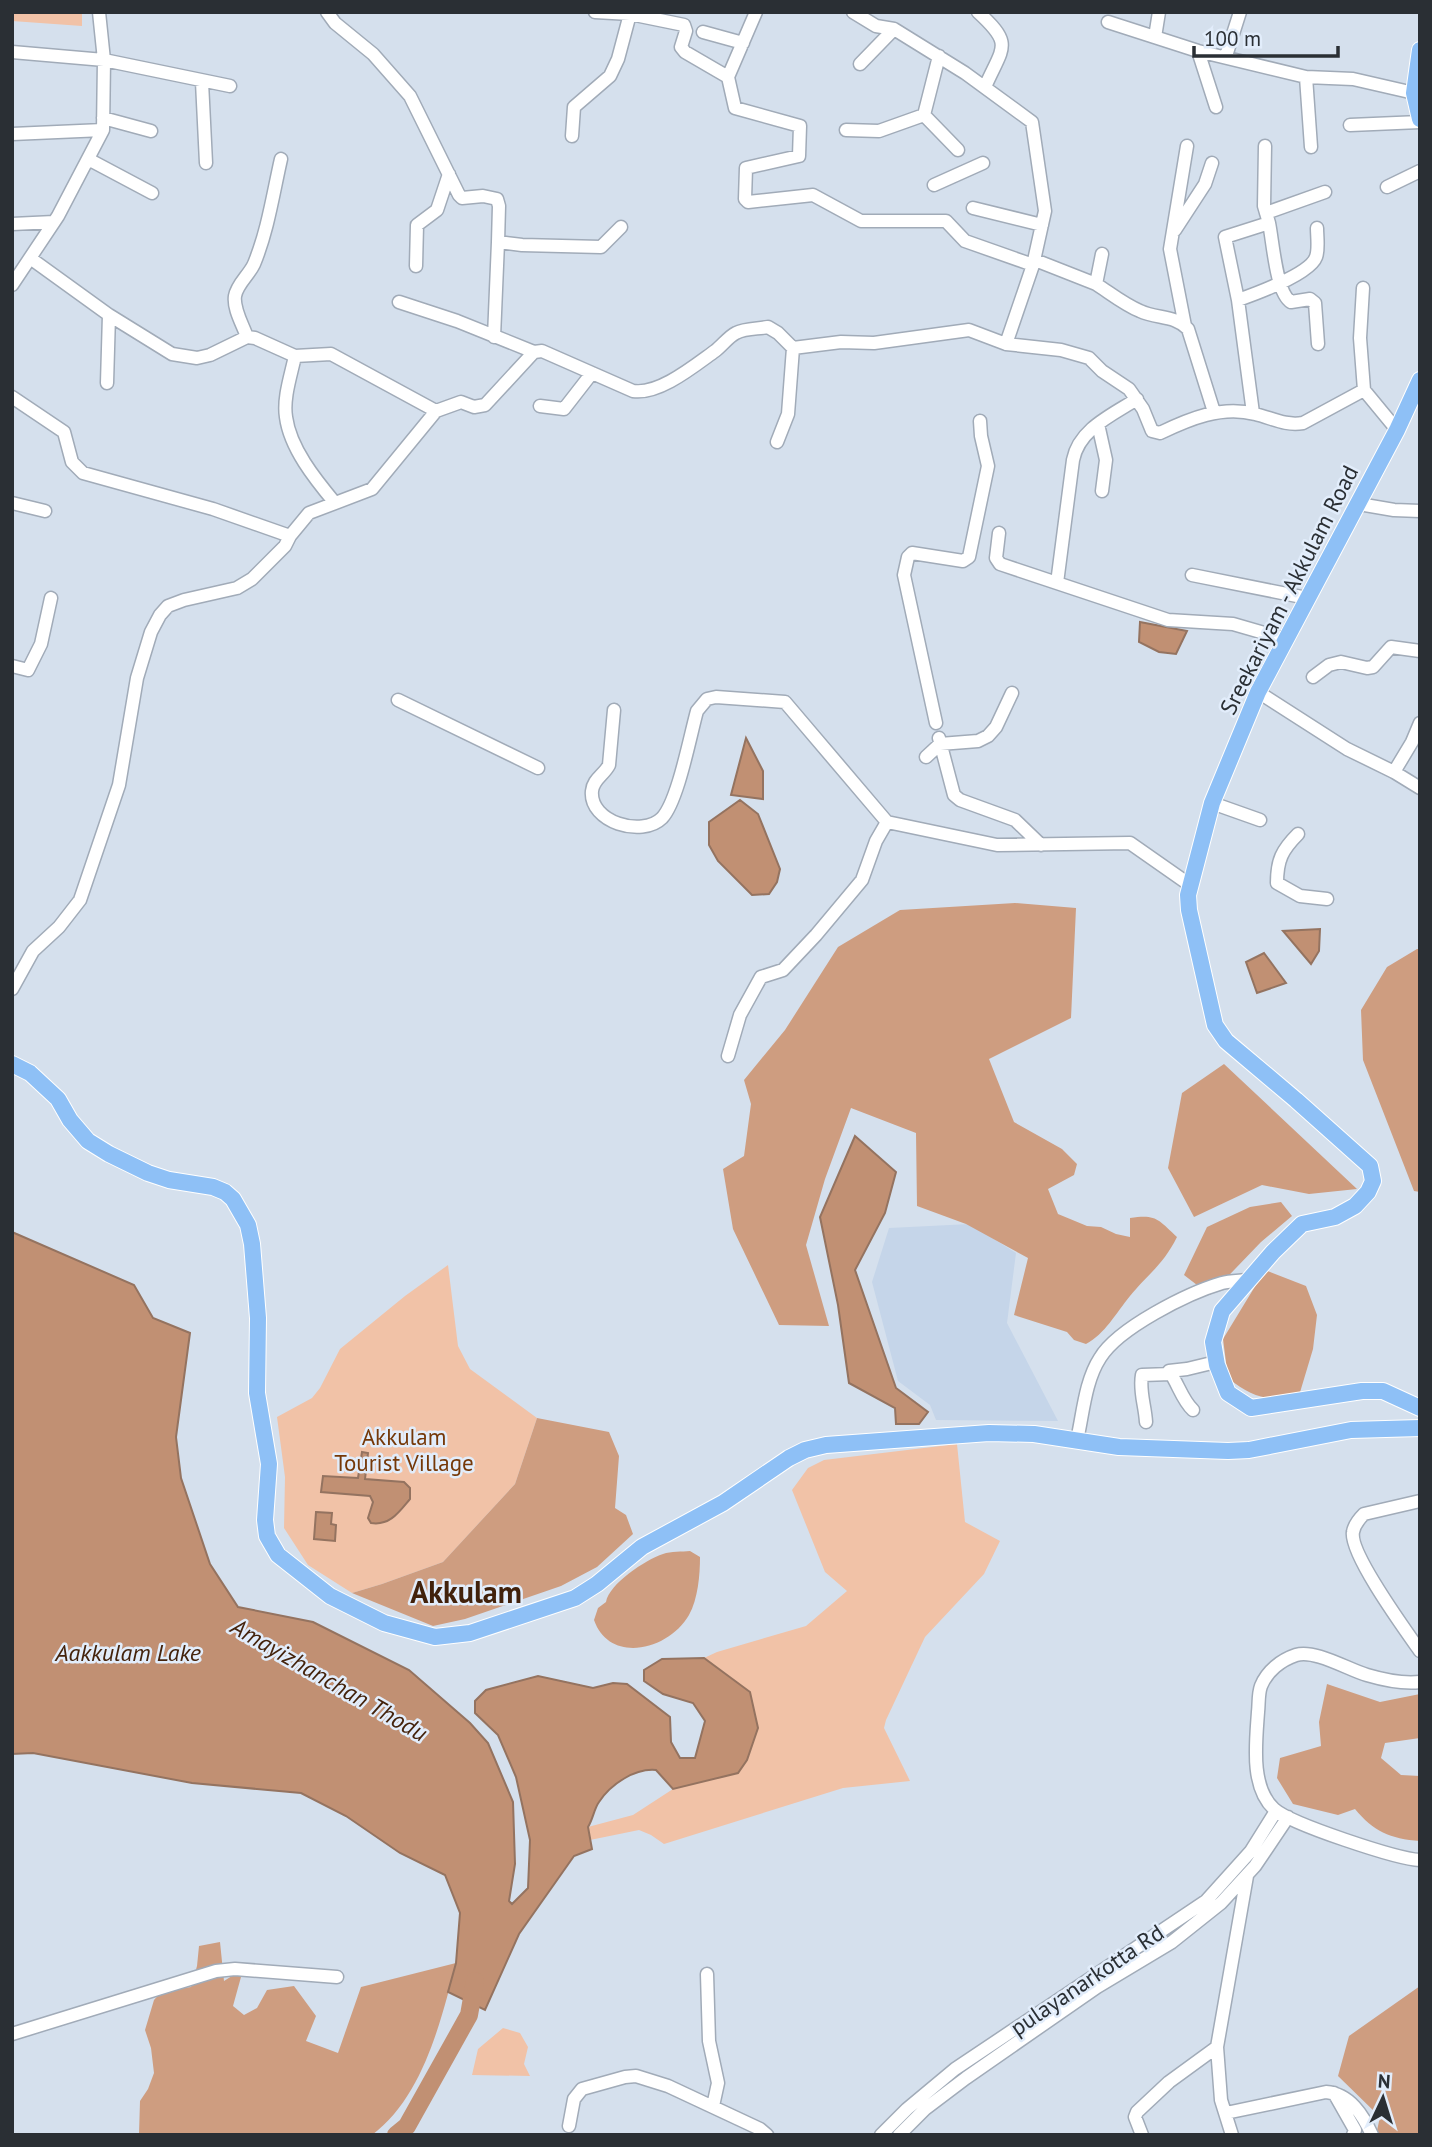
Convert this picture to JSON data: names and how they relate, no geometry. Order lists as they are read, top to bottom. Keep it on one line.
{"streets":{"main road":["Sreekariyam - Akkulam Road"],"street":["pulayanarkotta Rd"]},"districts":["Akkulam"],"water":["Aakkulam Lake","Amayizhanchan Thodu"],"parks":["Akkulam Tourist Village"],"scale_bar":"100 m","north":"top"}
